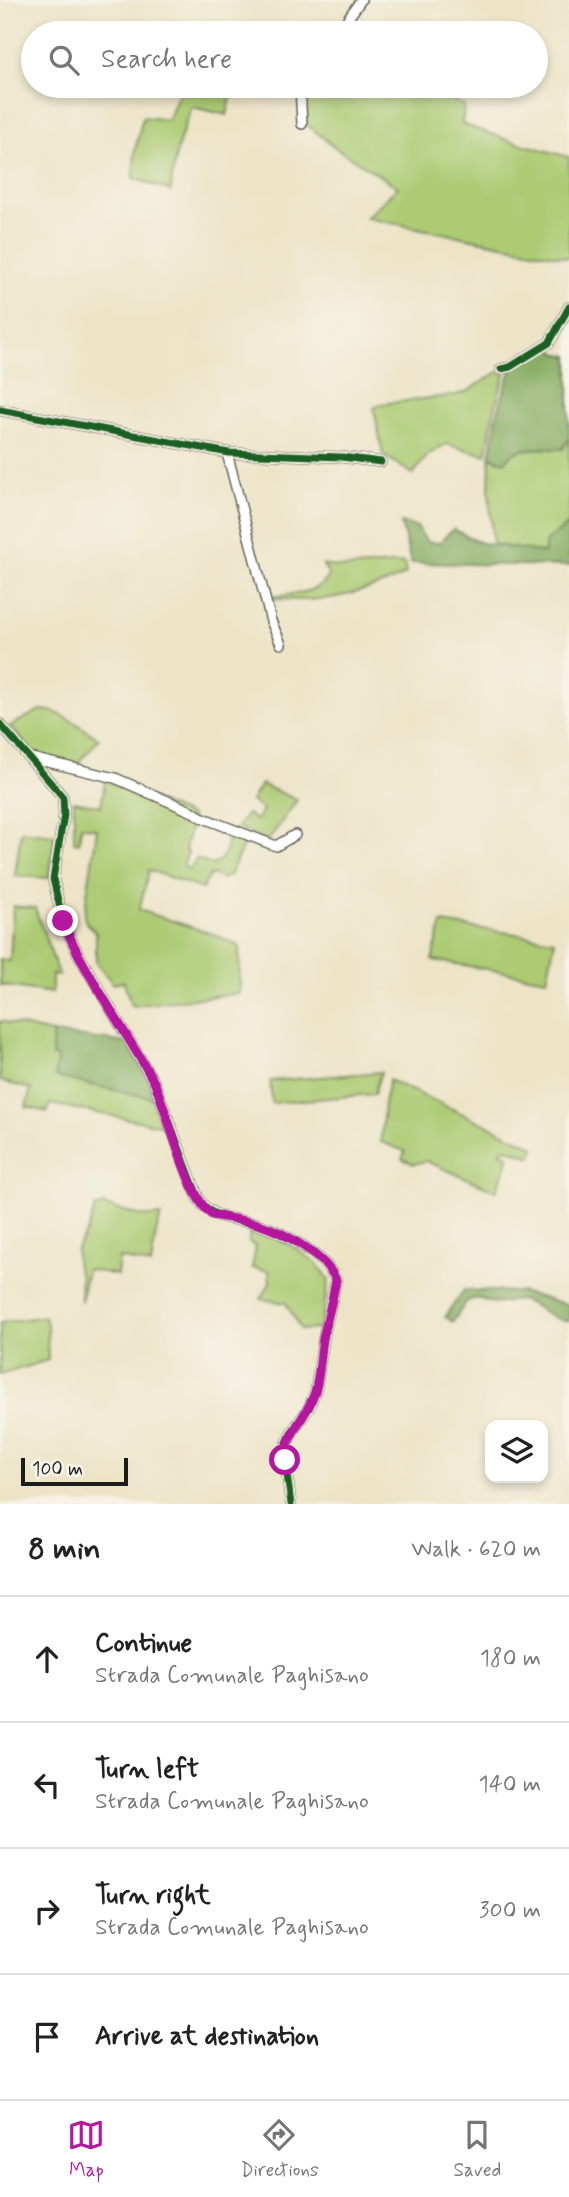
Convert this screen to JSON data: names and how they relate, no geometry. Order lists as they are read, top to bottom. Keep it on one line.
{"scale_bar":"100 m","page":{"search":"Search here","scale":"100 m","heading":["8 min","Walk · 620 m"],"list":[["Continue","Strada Comunale Paghisano","180 m"],["Turn left","Strada Comunale Paghisano","140 m"],["Turn right","Strada Comunale Paghisano","300 m"],"Arrive at destination"],"nav":["Map","Directions","Saved"]}}
